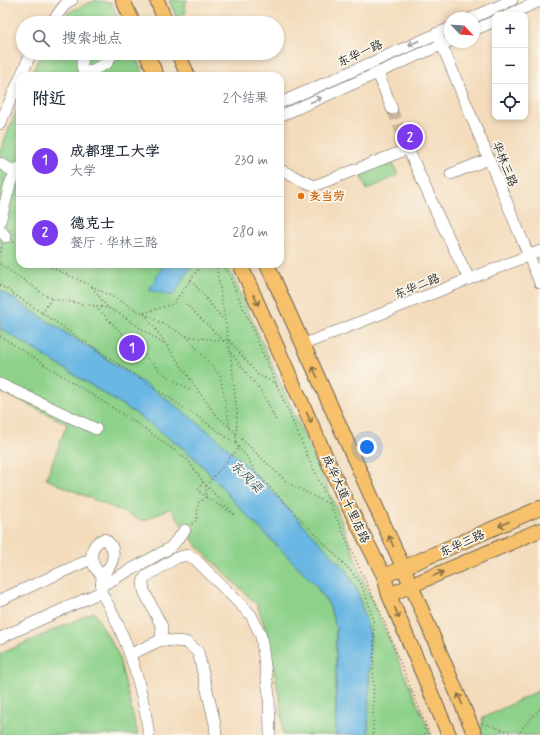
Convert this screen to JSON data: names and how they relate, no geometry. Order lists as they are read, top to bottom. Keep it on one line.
{"streets":{"main road":["成华大道十里店路","东华三路"],"street":["东华一路","华林三路","东华二路"]},"crossings":[["东华一路","华林三路"],["华林三路","东华二路"],["东华二路","成华大道十里店路"],["成华大道十里店路","东华三路"]],"water":["东风渠"],"places":["麦当劳"],"north":"bottom right","page":{"map_buttons":["+","−"],"search":"搜索地点","heading":["附近","2个结果"],"pins":["2","1"],"list":[{"mark":"1","name":"成都理工大学","note":"大学","value":"230 m"},{"mark":"2","name":"德克士","note":"餐厅 · 华林三路","value":"280 m"}]}}
